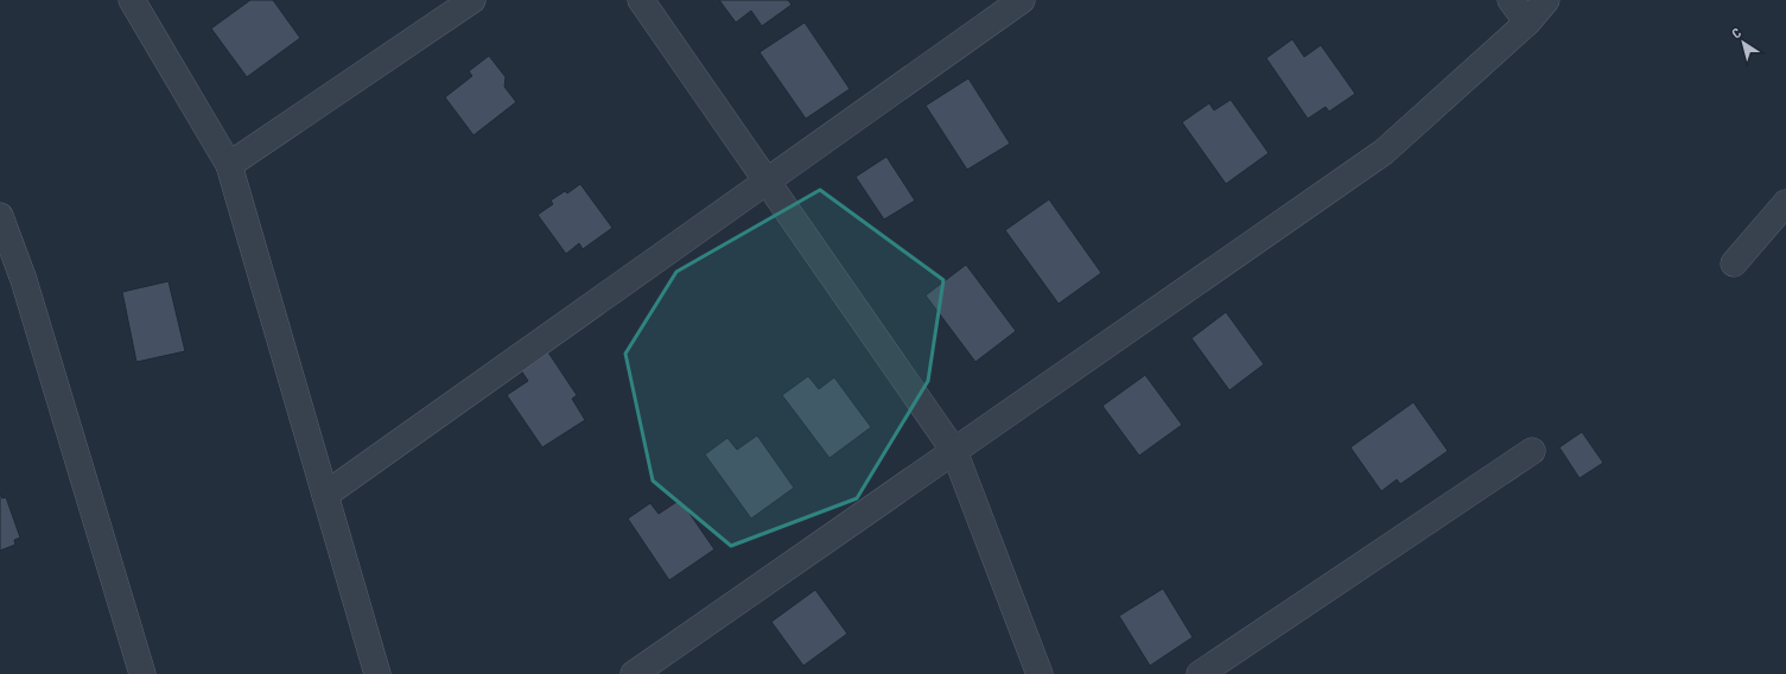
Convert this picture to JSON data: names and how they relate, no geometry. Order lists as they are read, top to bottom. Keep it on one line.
{"north":"top left"}
